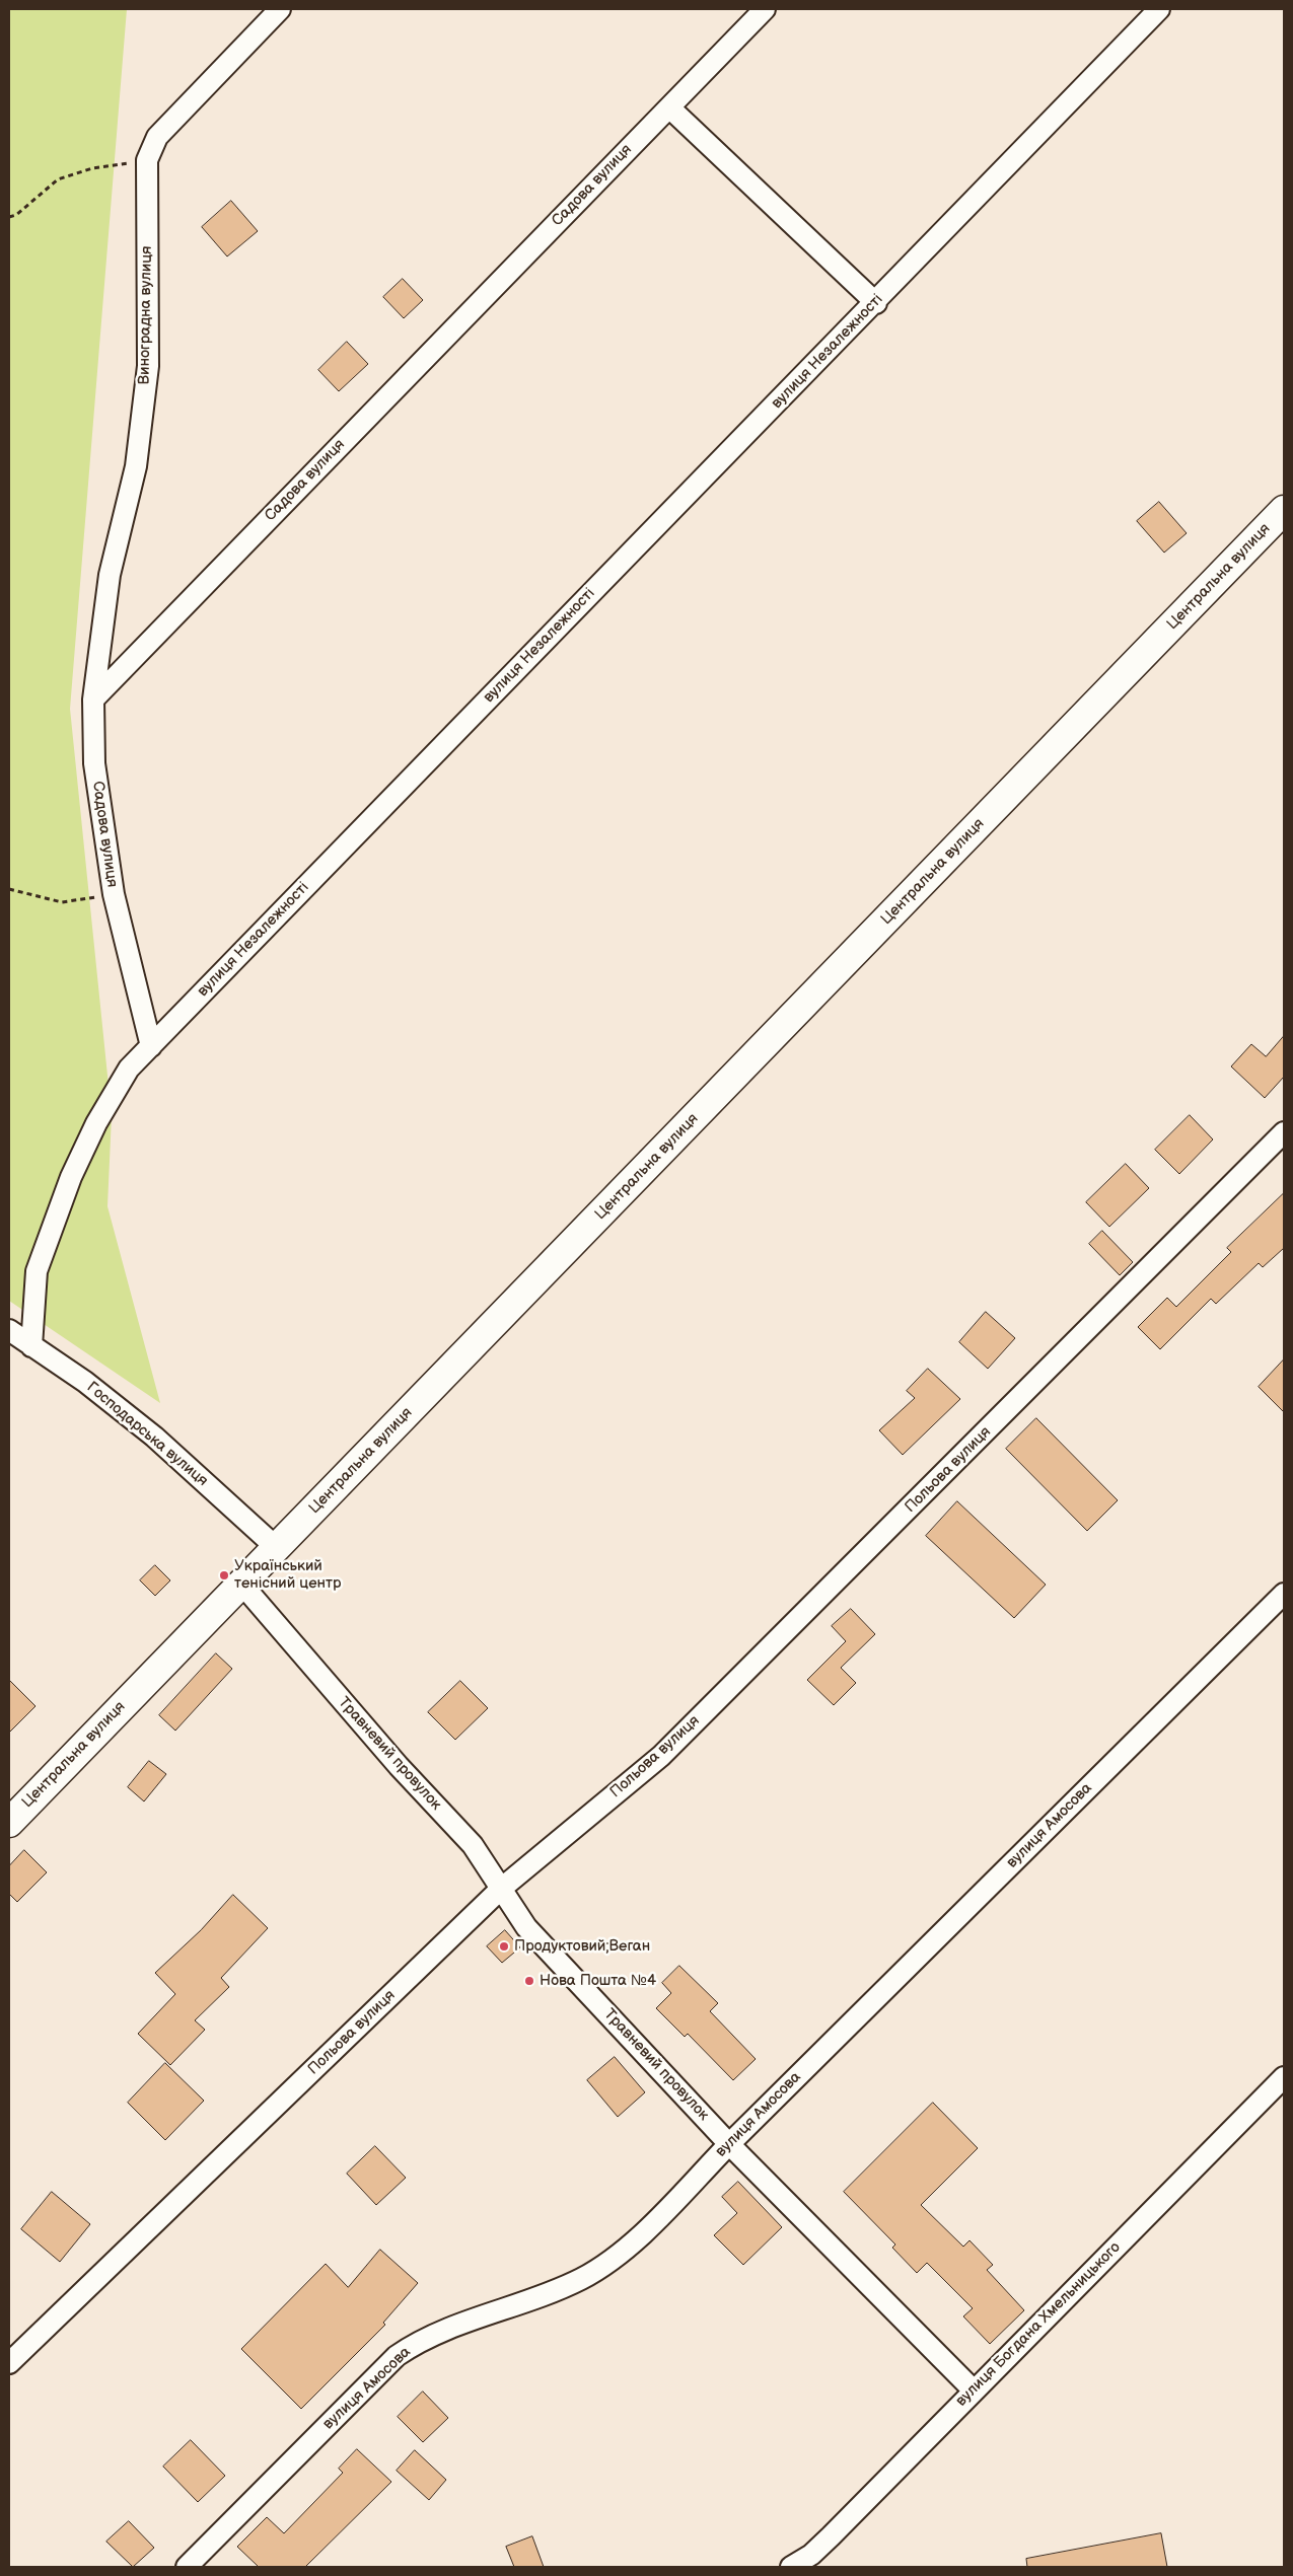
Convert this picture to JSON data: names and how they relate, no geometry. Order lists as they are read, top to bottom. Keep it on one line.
{"streets":{"main road":["Центральна вулиця"],"street":["Садова вулиця","Виноградна вулиця","вулиця Незалежності","Господарська вулиця","Польова вулиця","Травневий провулок","вулиця Амосова","вулиця Богдана Хмельницького"]},"crossings":[["Садова вулиця","Виноградна вулиця"],["Садова вулиця","вулиця Незалежності"],["вулиця Незалежності","Господарська вулиця"],["Центральна вулиця","Господарська вулиця"],["Центральна вулиця","Травневий провулок"],["Польова вулиця","Травневий провулок"],["Травневий провулок","вулиця Амосова"],["Травневий провулок","вулиця Богдана Хмельницького"]],"places":["Український тенісний центр","Продуктовий;Веган","Нова Пошта №4"]}
